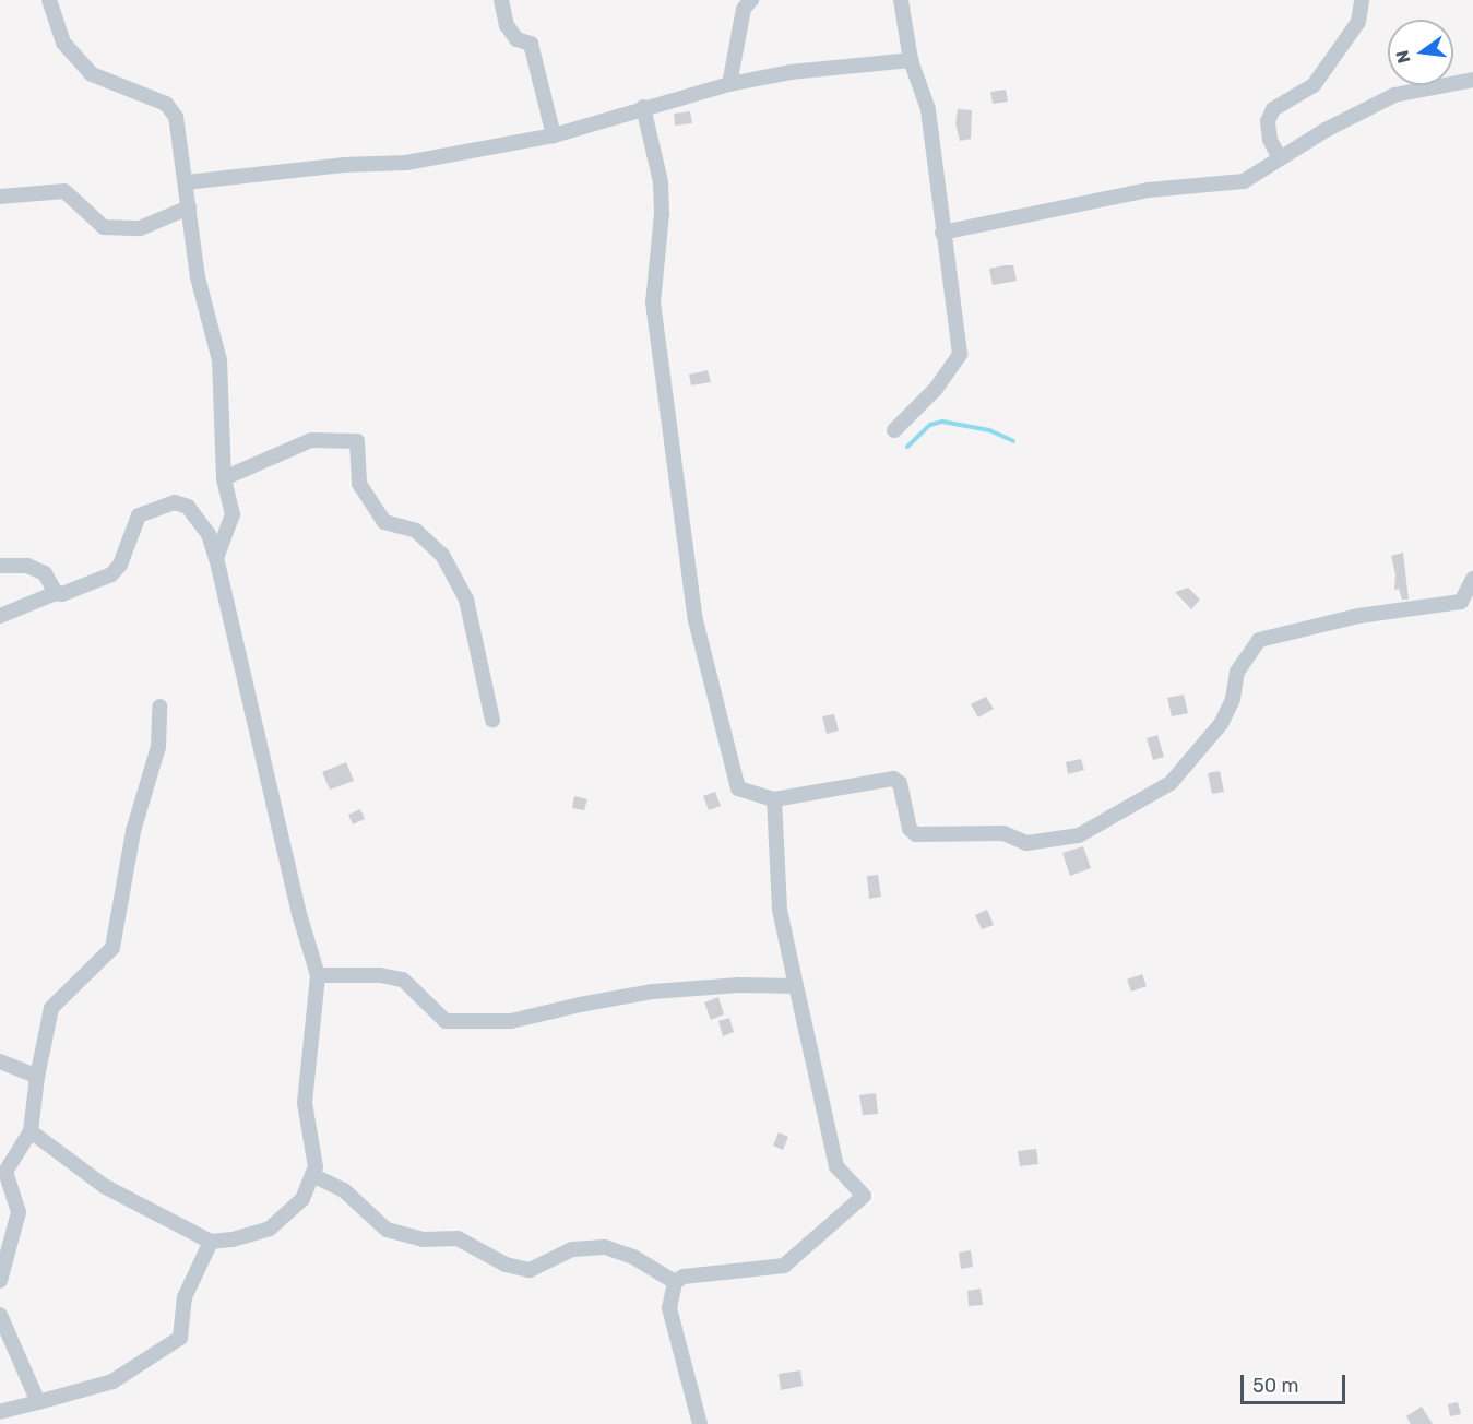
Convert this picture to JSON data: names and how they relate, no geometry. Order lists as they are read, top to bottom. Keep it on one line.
{"scale_bar":"50 m","north":"left"}
